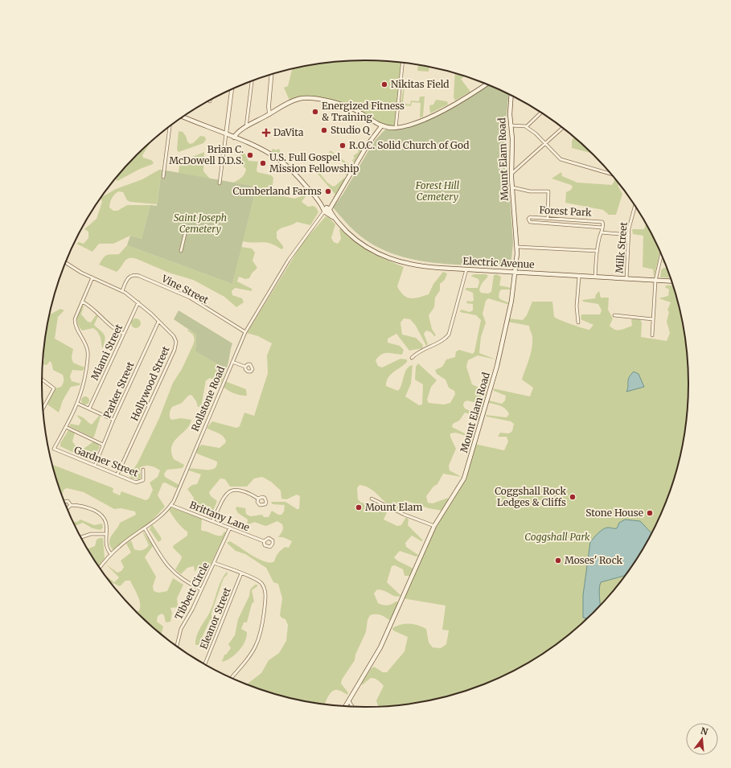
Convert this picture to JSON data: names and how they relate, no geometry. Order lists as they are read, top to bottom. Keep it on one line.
{"streets":{"main road":["Mount Elam Road","Electric Avenue","Rollstone Road"],"street":["Forest Park","Milk Street","Vine Street","Miami Street","Hollywood Street","Parker Street","Gardner Street","Brittany Lane","Tibbett Circle","Eleanor Street"]},"crossings":[["Mount Elam Road","Electric Avenue"],["Milk Street","Electric Avenue"],["Electric Avenue","Rollstone Road"],["Vine Street","Hollywood Street"],["Vine Street","Rollstone Road"],["Miami Street","Hollywood Street"],["Hollywood Street","Parker Street"],["Hollywood Street","Gardner Street"],["Parker Street","Gardner Street"],["Rollstone Road","Brittany Lane"],["Tibbett Circle","Eleanor Street"]],"parks":["Forest Hill Cemetery","Saint Joseph Cemetery","Coggshall Park"],"places":{"other":["Nikitas Field","Energized Fitness & Training","Studio Q","R.O.C. Solid Church of God","Brian C. McDowell D.D.S.","U.S. Full Gospel Mission Fellowship","Cumberland Farms","Coggshall Rock Ledges & Cliffs","Mount Elam","Stone House","Moses' Rock"],"health":["DaVita"]},"north":"top"}
